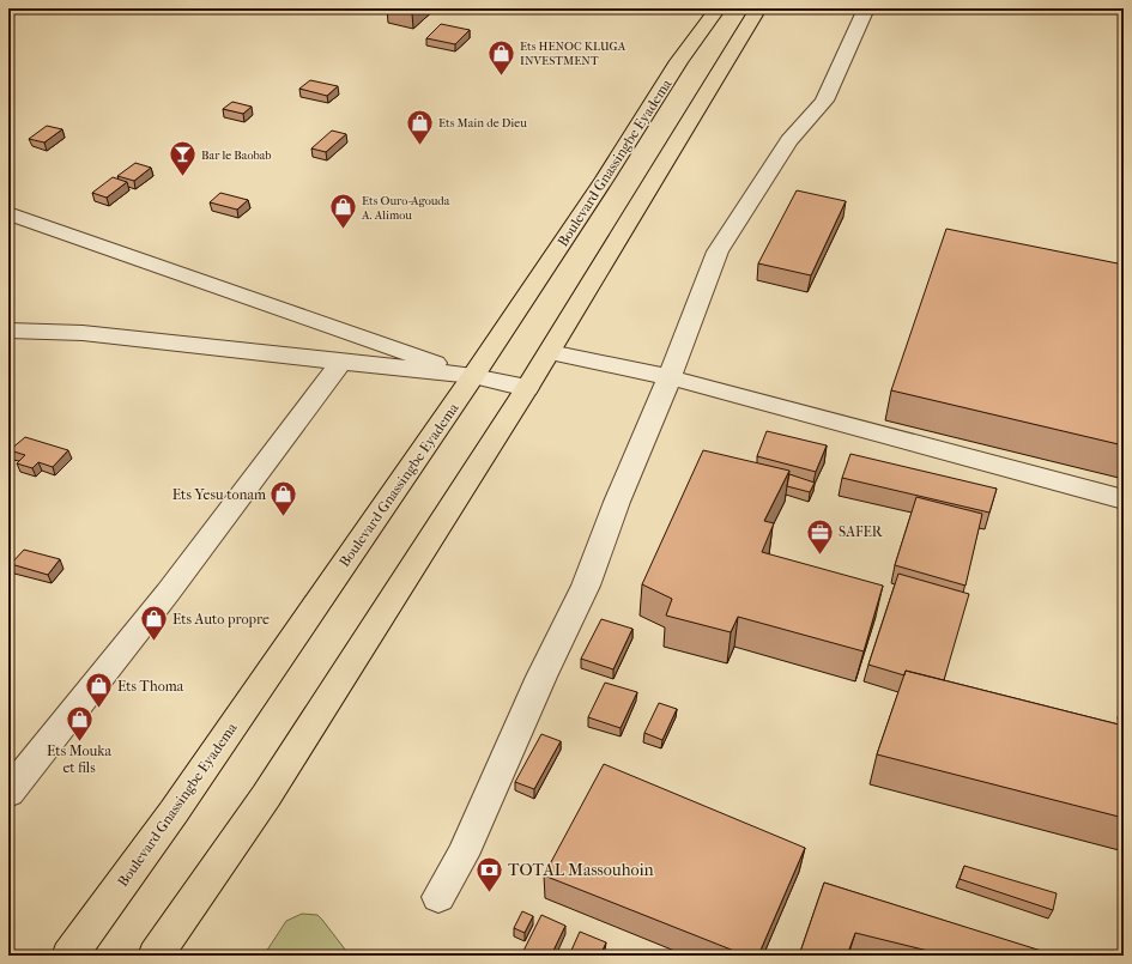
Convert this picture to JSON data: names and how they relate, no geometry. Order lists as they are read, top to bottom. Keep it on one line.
{"streets":{"highway":["Boulevard Gnassingbe Eyadema"]},"places":{"shop":["Ets HENOC KLUGA INVESTMENT","Ets Main de Dieu","Ets Ouro-Agouda A. Alimou","Ets Yesu tonam","Ets Auto propre","Ets Thoma","Ets Mouka et fils"],"bar":["Bar le Baobab"],"office":["SAFER"],"bank":["TOTAL Massouhoin"]}}
